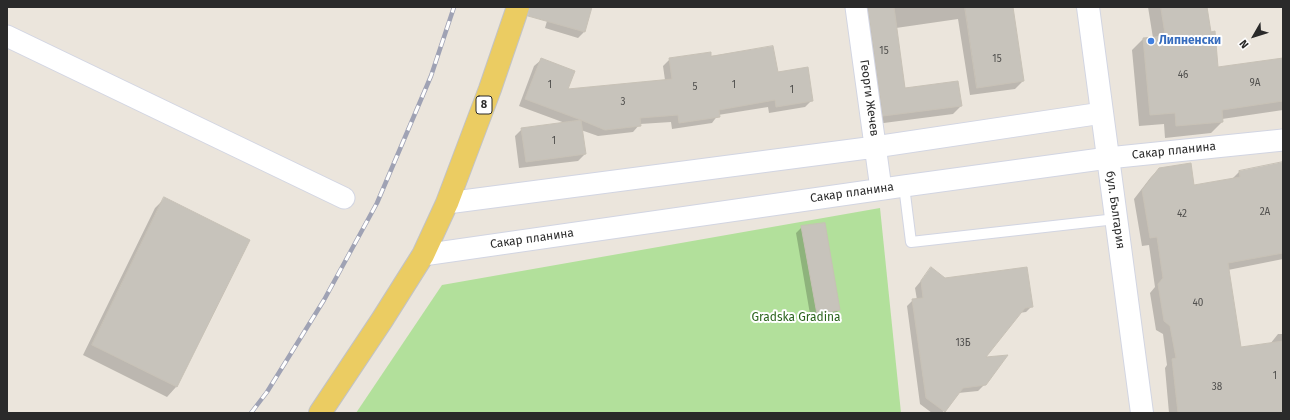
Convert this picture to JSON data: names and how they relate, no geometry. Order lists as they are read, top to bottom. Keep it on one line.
{"streets":{"main road":["8"],"street":["Георги Жечев","Сакар планина","бул. България"]},"crossings":[["Георги Жечев","Сакар планина"],["8","Сакар планина"],["Сакар планина","бул. България"]],"parks":["Gradska Gradina"],"places":["Липненски"],"house_numbers":["15","15","46","9А","1","1","5","1","3","1","2А","42","40","13Б","1","38"],"north":"bottom left"}
